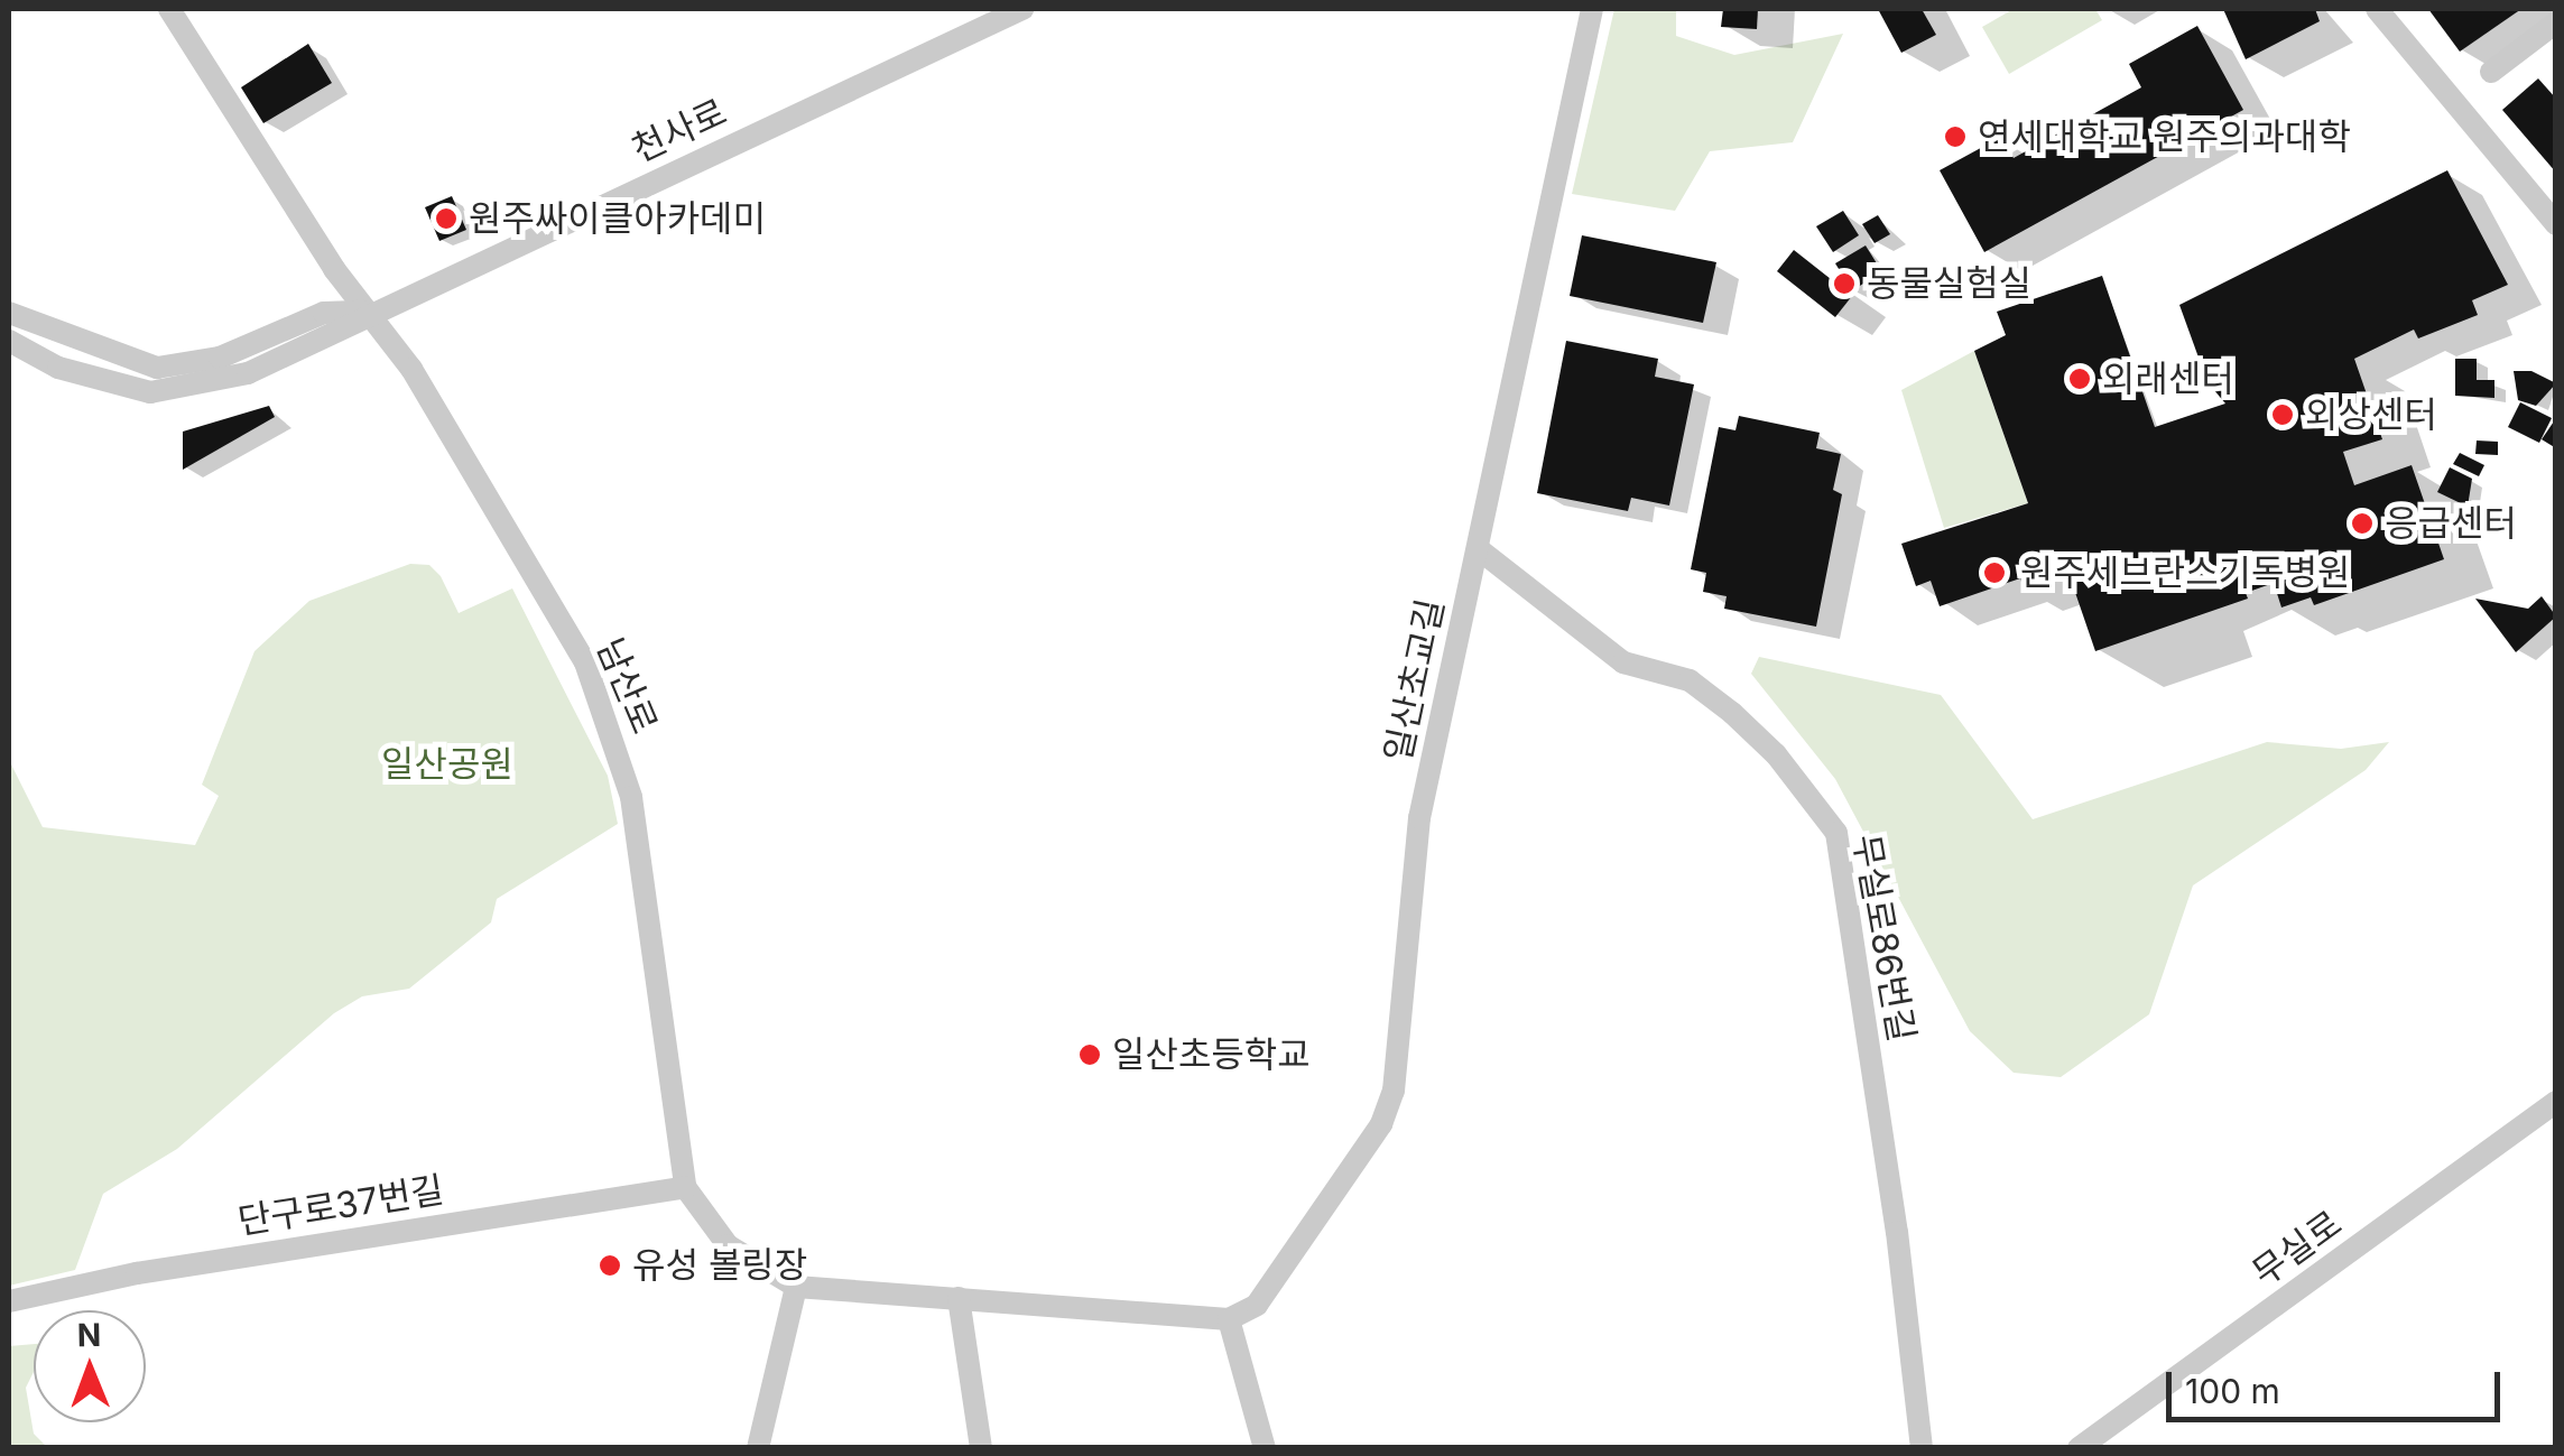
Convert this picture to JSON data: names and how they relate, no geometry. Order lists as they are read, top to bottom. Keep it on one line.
{"streets":{"street":["천사로","일산초교길","남산로","무실로86번길","단구로37번길","무실로"]},"crossings":[["천사로","남산로"],["일산초교길","남산로"],["일산초교길","무실로86번길"],["남산로","단구로37번길"]],"parks":["일산공원"],"places":["연세대학교 원주의과대학","원주싸이클아카데미","동물실험실","외래센터","외상센터","응급센터","원주세브란스기독병원","일산초등학교","유성 볼링장"],"scale_bar":"100 m","north":"top"}
